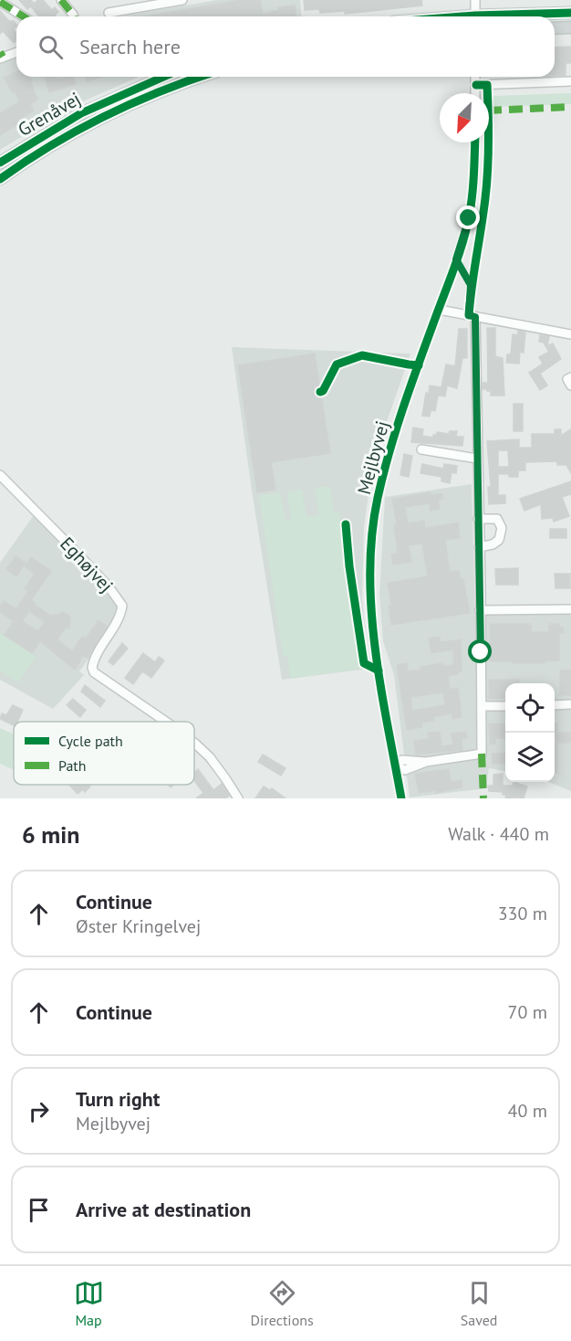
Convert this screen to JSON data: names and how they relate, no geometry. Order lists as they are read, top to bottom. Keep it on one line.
{"streets":{"main road":["Grenåvej"],"street":["Mejlbyvej","Eghøjvej"]},"legend":["Cycle path","Path"],"north":"bottom left","page":{"search":"Search here","heading":["6 min","Walk · 440 m"],"list":[["Continue","Øster Kringelvej","330 m"],["Continue","70 m"],["Turn right","Mejlbyvej","40 m"],"Arrive at destination"],"nav":["Map","Directions","Saved"]}}
